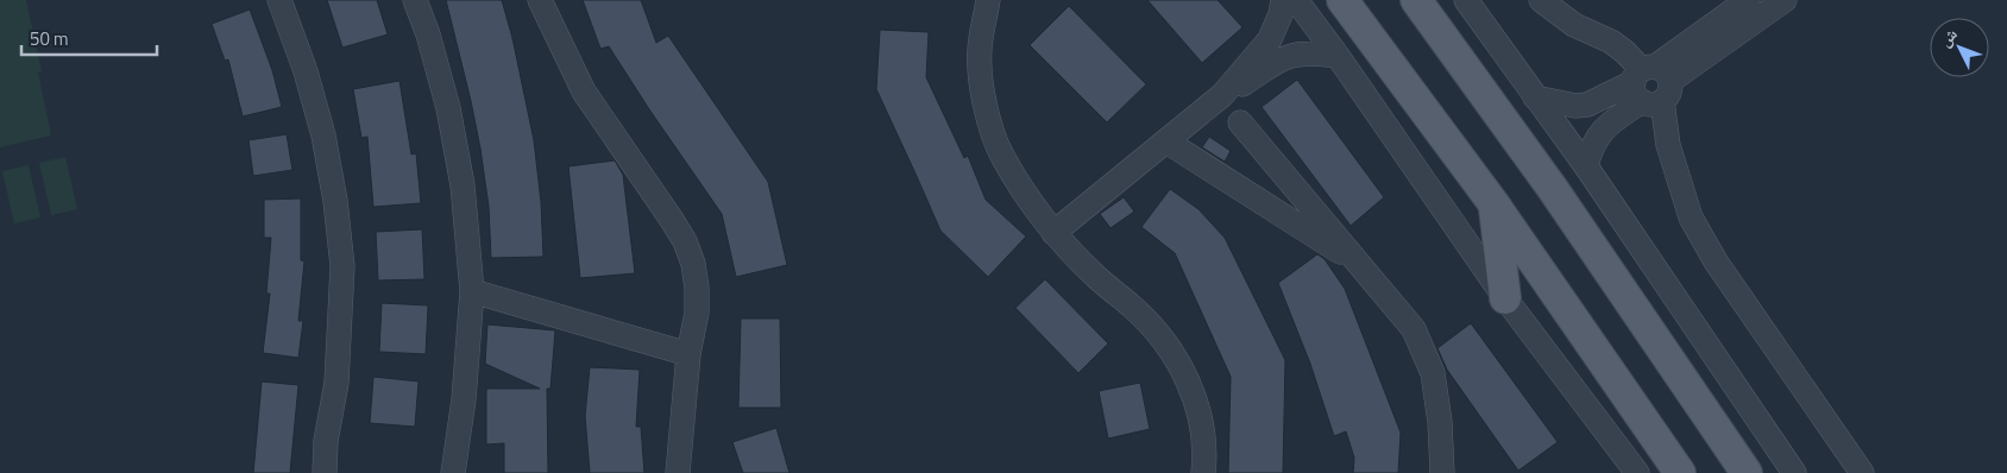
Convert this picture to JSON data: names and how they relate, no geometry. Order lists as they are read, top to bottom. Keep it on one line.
{"scale_bar":"50 m","north":"top left"}
